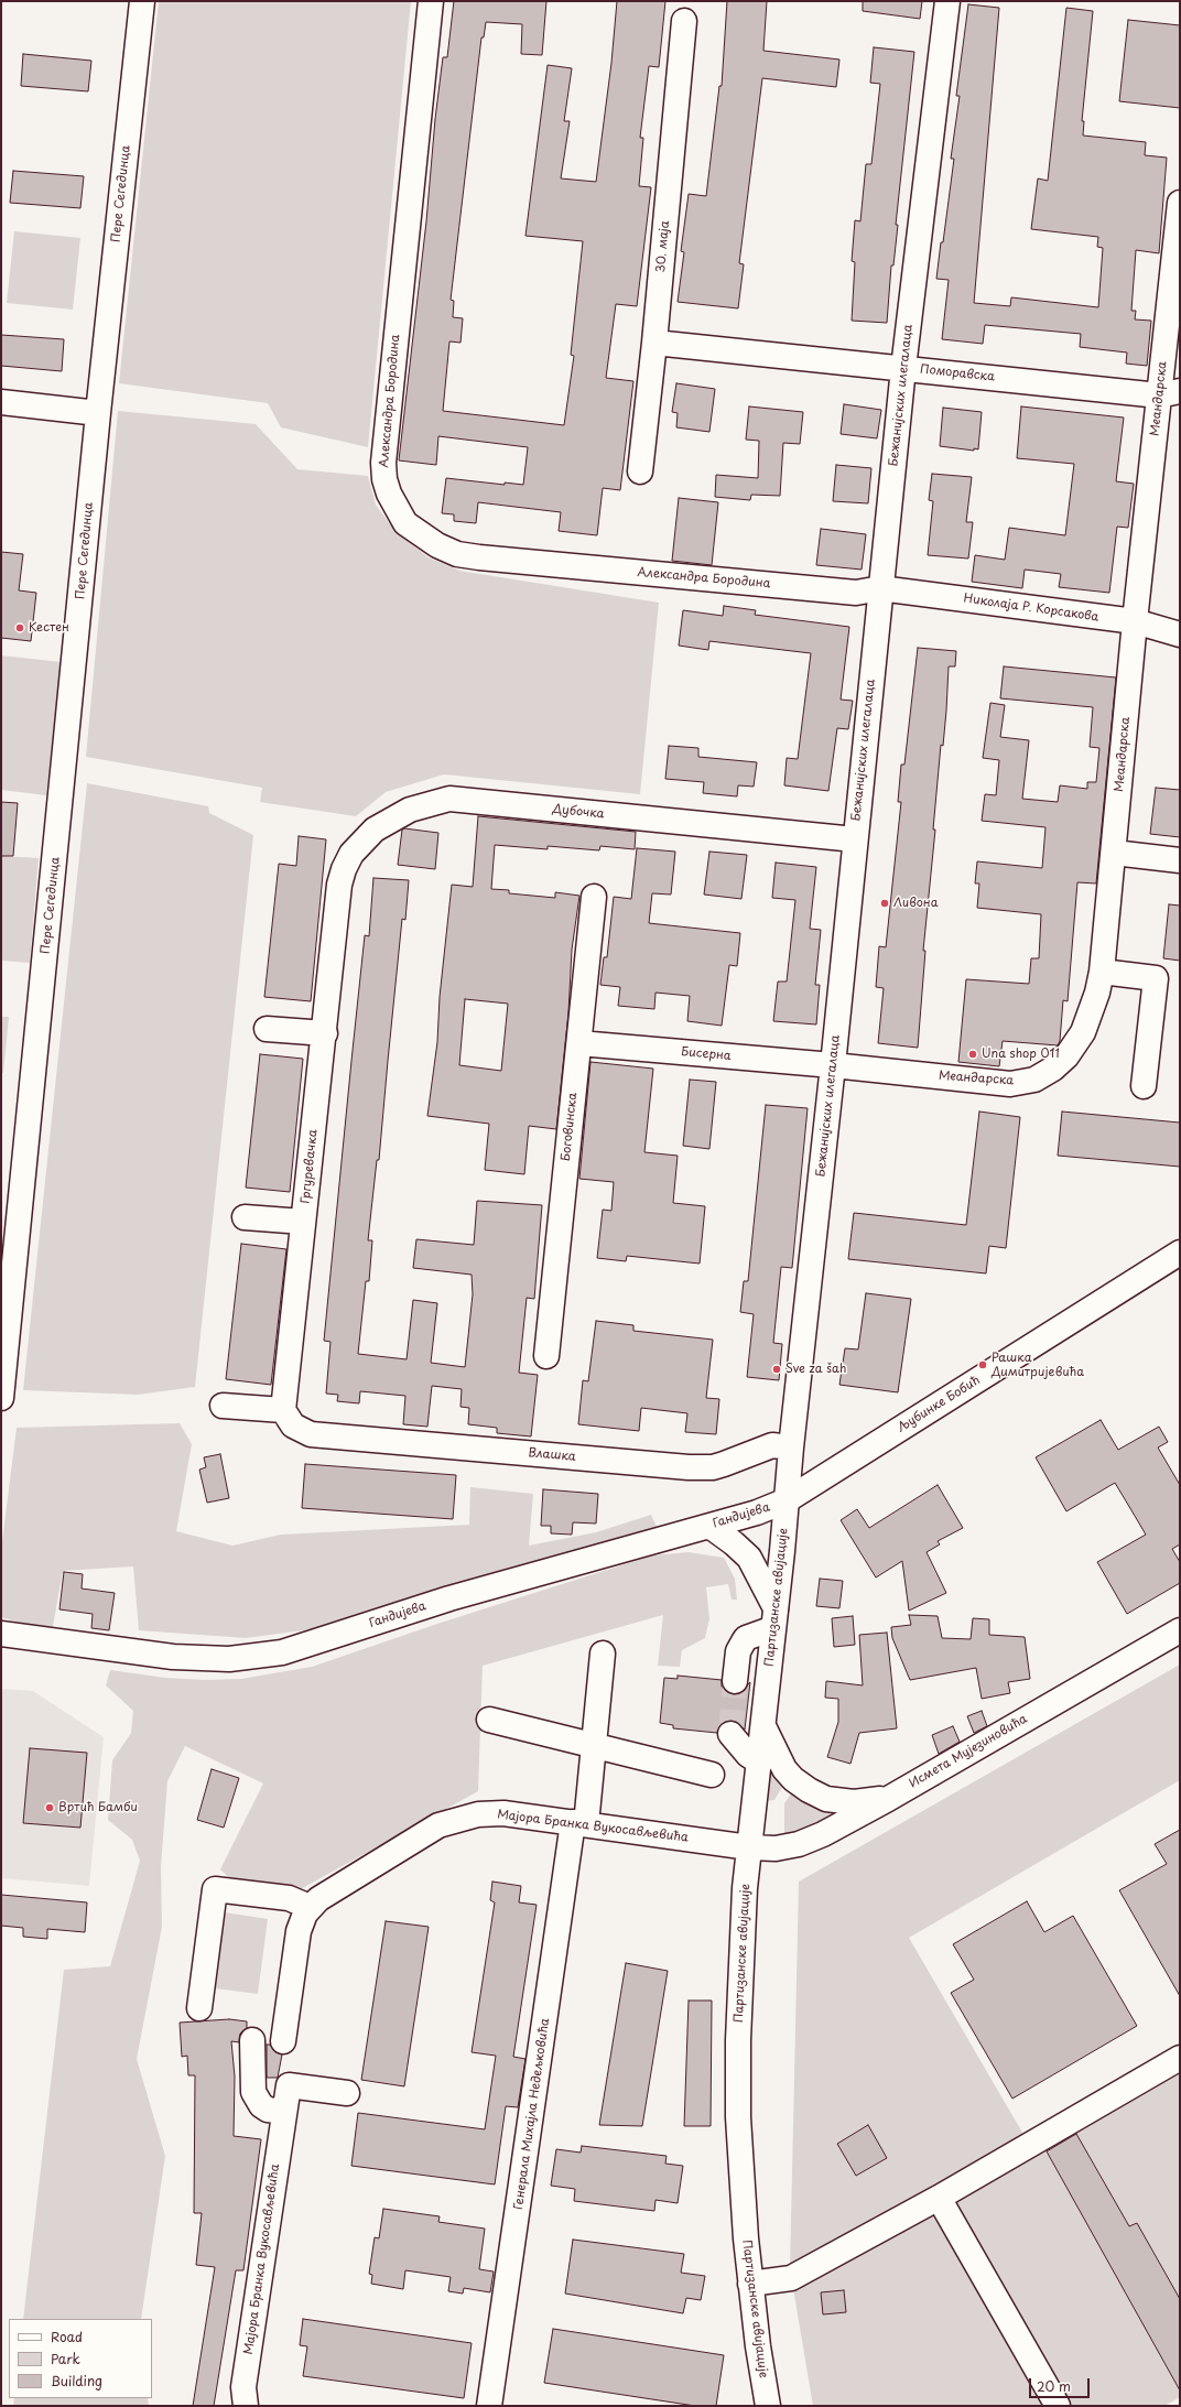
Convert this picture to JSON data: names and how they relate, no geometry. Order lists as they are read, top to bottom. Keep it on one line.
{"streets":{"street":["Пере Сегединца","30. маја","Поморавска","Бежанијских илегалаца","Меандарска","Александра Бородина","Николаја Р. Корсакова","Дубочка","Бисерна","Боговинска","Гргуревачка","Љубинке Бобић","Влашка","Гандијева","Партизанске авијације","Исмета Мујезиновића","Мајора Бранка Вукосављевића","Генерала Михајла Недељковића"]},"crossings":[["30. маја","Поморавска"],["Поморавска","Бежанијских илегалаца"],["Поморавска","Меандарска"],["Бежанијских илегалаца","Меандарска"],["Бежанијских илегалаца","Александра Бородина"],["Бежанијских илегалаца","Николаја Р. Корсакова"],["Бежанијских илегалаца","Дубочка"],["Бежанијских илегалаца","Бисерна"],["Бежанијских илегалаца","Љубинке Бобић"],["Бежанијских илегалаца","Влашка"],["Бежанијских илегалаца","Гандијева"],["Бежанијских илегалаца","Партизанске авијације"],["Меандарска","Николаја Р. Корсакова"],["Меандарска","Бисерна"],["Александра Бородина","Николаја Р. Корсакова"],["Дубочка","Гргуревачка"],["Бисерна","Боговинска"],["Гргуревачка","Влашка"],["Љубинке Бобић","Гандијева"],["Љубинке Бобић","Партизанске авијације"],["Гандијева","Партизанске авијације"],["Партизанске авијације","Исмета Мујезиновића"],["Партизанске авијације","Мајора Бранка Вукосављевића"],["Исмета Мујезиновића","Мајора Бранка Вукосављевића"],["Мајора Бранка Вукосављевића","Генерала Михајла Недељковића"]],"places":["Кестен","Ливона","Una shop 011","Рашка Димитријевића","Sve za šah","Вртић Бамби"],"legend":["Road","Park","Building"],"scale_bar":"20 m"}
